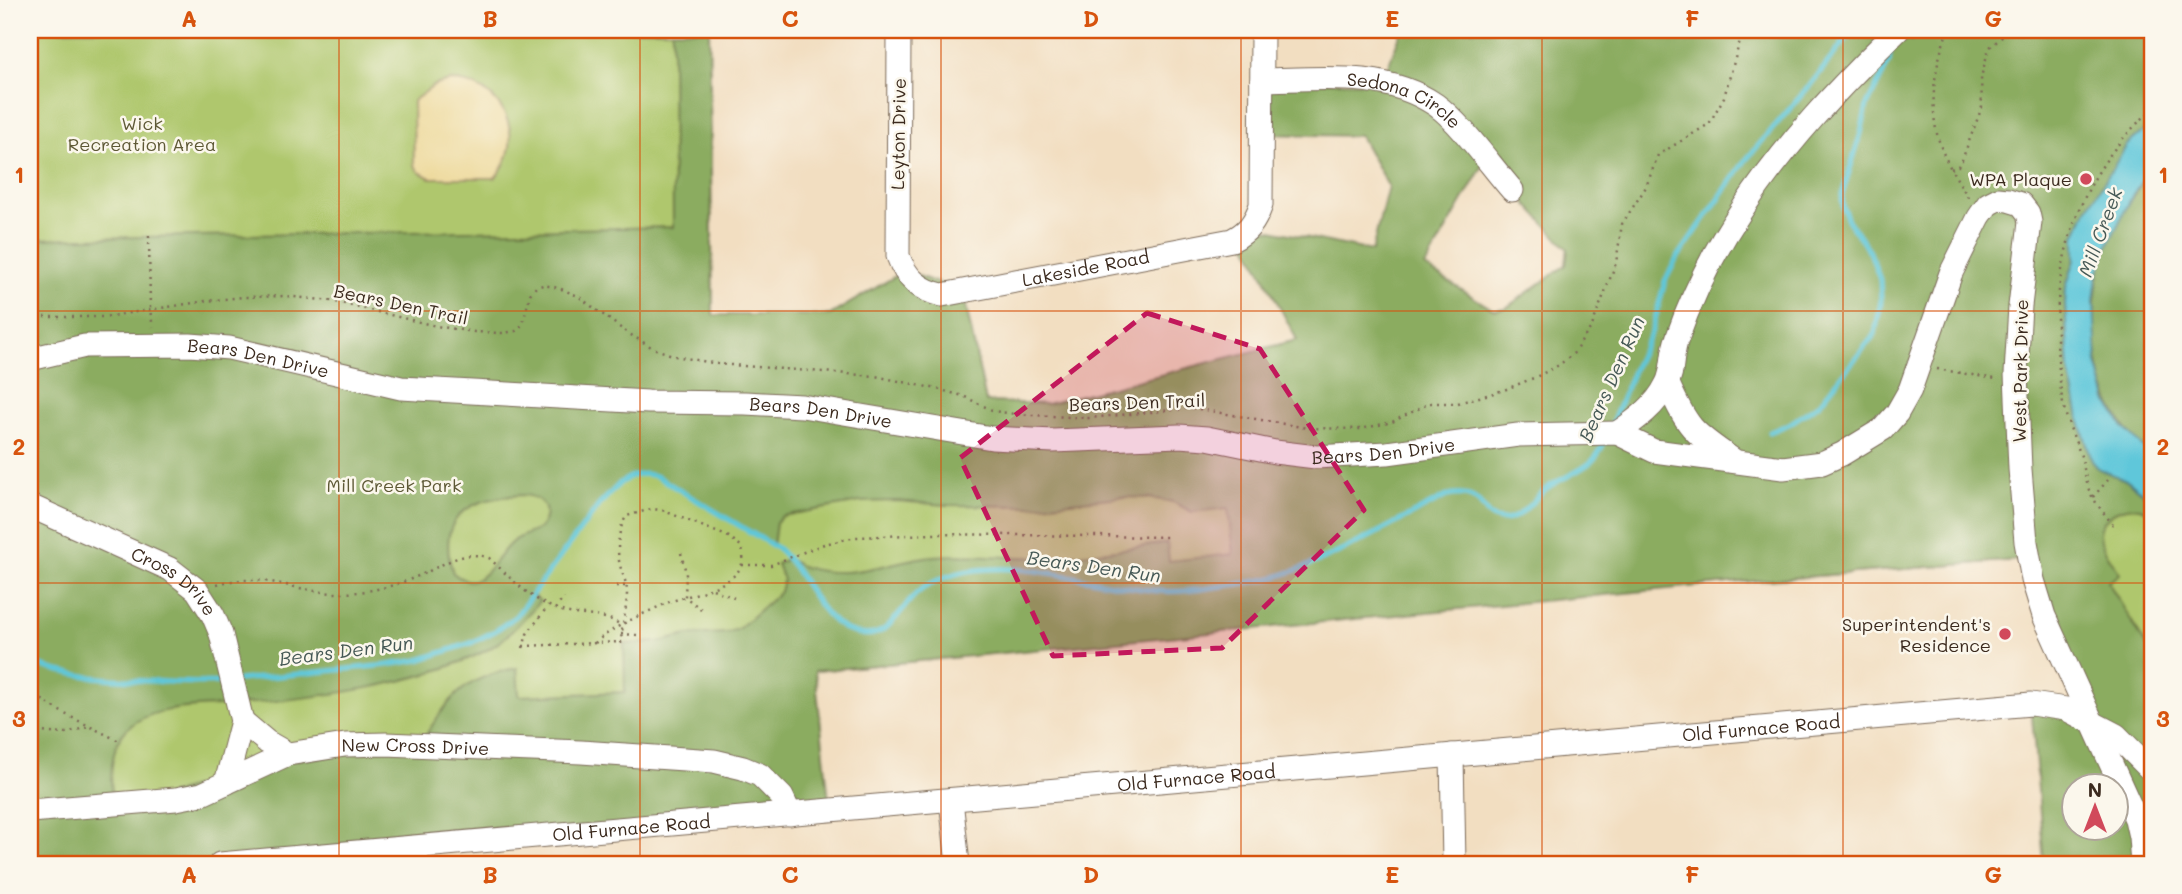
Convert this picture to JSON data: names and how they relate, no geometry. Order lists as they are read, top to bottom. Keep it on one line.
{"streets":{"street":["Sedona Circle","Leyton Drive","Lakeside Road","Bears Den Drive","West Park Drive","Cross Drive","Old Furnace Road","New Cross Drive"],"path":["Bears Den Trail"]},"crossings":[["Sedona Circle","Lakeside Road"],["Leyton Drive","Lakeside Road"],["West Park Drive","Old Furnace Road"],["Cross Drive","New Cross Drive"],["Old Furnace Road","New Cross Drive"]],"water":["Mill Creek","Bears Den Run"],"parks":["Wick Recreation Area","Mill Creek Park"],"places":["WPA Plaque","Superintendent's Residence"],"north":"top","grid":{"columns":["A","B","C","D","E","F","G"],"rows":["1","2","3"]}}
